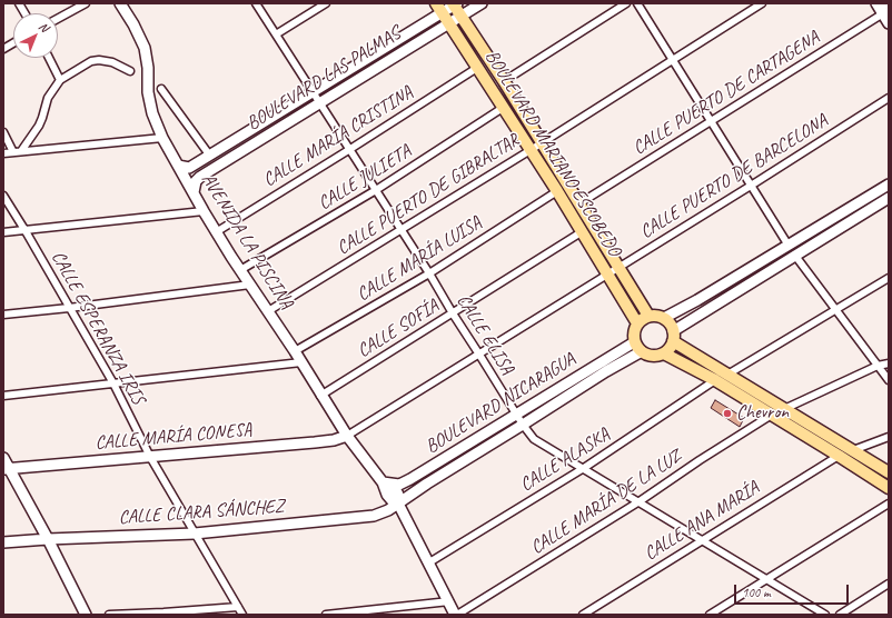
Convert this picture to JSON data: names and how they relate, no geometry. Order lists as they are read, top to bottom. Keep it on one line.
{"streets":{"main road":["BOULEVARD MARIANO ESCOBEDO"],"street":["BOULEVARD LAS PALMAS","CALLE PUERTO DE CARTAGENA","CALLE MARÍA CRISTINA","CALLE PUERTO DE BARCELONA","CALLE JULIETA","CALLE PUERTO DE GIBRALTAR","AVENIDA LA PISCINA","CALLE MARÍA LUISA","CALLE ESPERANZA IRIS","CALLE SOFÍA","CALLE ELISA","BOULEVARD NICARAGUA","CALLE MARÍA CONESA","CALLE ALASKA","CALLE MARÍA DE LA LUZ","CALLE CLARA SÁNCHEZ","CALLE ANA MARÍA"]},"crossings":[["BOULEVARD LAS PALMAS","BOULEVARD MARIANO ESCOBEDO"],["BOULEVARD LAS PALMAS","CALLE ELISA"],["CALLE PUERTO DE CARTAGENA","BOULEVARD MARIANO ESCOBEDO"],["CALLE MARÍA CRISTINA","BOULEVARD MARIANO ESCOBEDO"],["CALLE MARÍA CRISTINA","AVENIDA LA PISCINA"],["CALLE MARÍA CRISTINA","CALLE ELISA"],["BOULEVARD MARIANO ESCOBEDO","CALLE PUERTO DE BARCELONA"],["BOULEVARD MARIANO ESCOBEDO","CALLE JULIETA"],["BOULEVARD MARIANO ESCOBEDO","CALLE PUERTO DE GIBRALTAR"],["BOULEVARD MARIANO ESCOBEDO","CALLE MARÍA LUISA"],["BOULEVARD MARIANO ESCOBEDO","CALLE SOFÍA"],["BOULEVARD MARIANO ESCOBEDO","BOULEVARD NICARAGUA"],["CALLE PUERTO DE BARCELONA","AVENIDA LA PISCINA"],["CALLE PUERTO DE BARCELONA","CALLE ELISA"],["CALLE PUERTO DE BARCELONA","CALLE MARÍA CONESA"],["CALLE JULIETA","AVENIDA LA PISCINA"],["CALLE JULIETA","CALLE ELISA"],["CALLE PUERTO DE GIBRALTAR","AVENIDA LA PISCINA"],["CALLE PUERTO DE GIBRALTAR","CALLE ELISA"],["AVENIDA LA PISCINA","CALLE MARÍA LUISA"],["AVENIDA LA PISCINA","CALLE SOFÍA"],["AVENIDA LA PISCINA","BOULEVARD NICARAGUA"],["AVENIDA LA PISCINA","CALLE MARÍA CONESA"],["AVENIDA LA PISCINA","CALLE ALASKA"],["AVENIDA LA PISCINA","CALLE MARÍA DE LA LUZ"],["AVENIDA LA PISCINA","CALLE CLARA SÁNCHEZ"],["CALLE MARÍA LUISA","CALLE ELISA"],["CALLE ESPERANZA IRIS","CALLE MARÍA CONESA"],["CALLE ESPERANZA IRIS","CALLE CLARA SÁNCHEZ"],["CALLE SOFÍA","CALLE ELISA"],["CALLE ELISA","BOULEVARD NICARAGUA"],["CALLE ELISA","CALLE ALASKA"],["CALLE ELISA","CALLE MARÍA DE LA LUZ"],["CALLE ELISA","CALLE ANA MARÍA"],["BOULEVARD NICARAGUA","CALLE CLARA SÁNCHEZ"]],"places":["Chevron"],"scale_bar":"100 m","north":"top right"}
